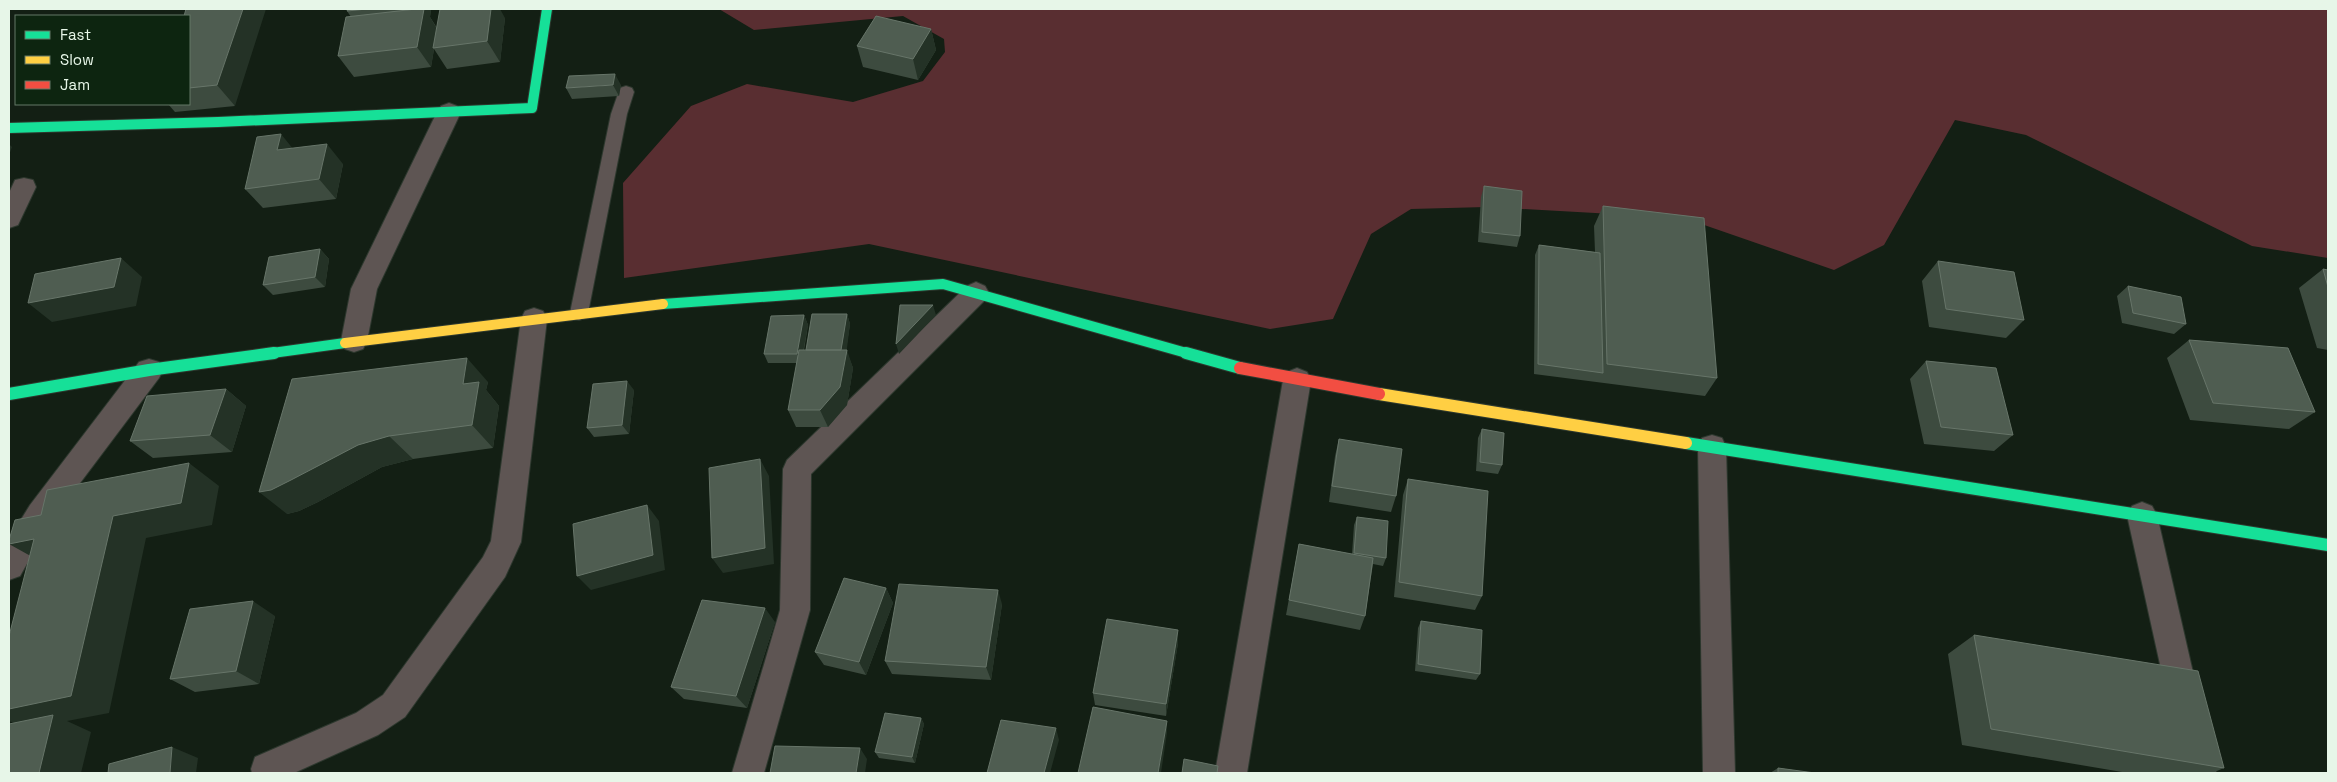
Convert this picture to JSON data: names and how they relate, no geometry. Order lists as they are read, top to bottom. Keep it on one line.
{"legend":["Fast","Slow","Jam"]}
